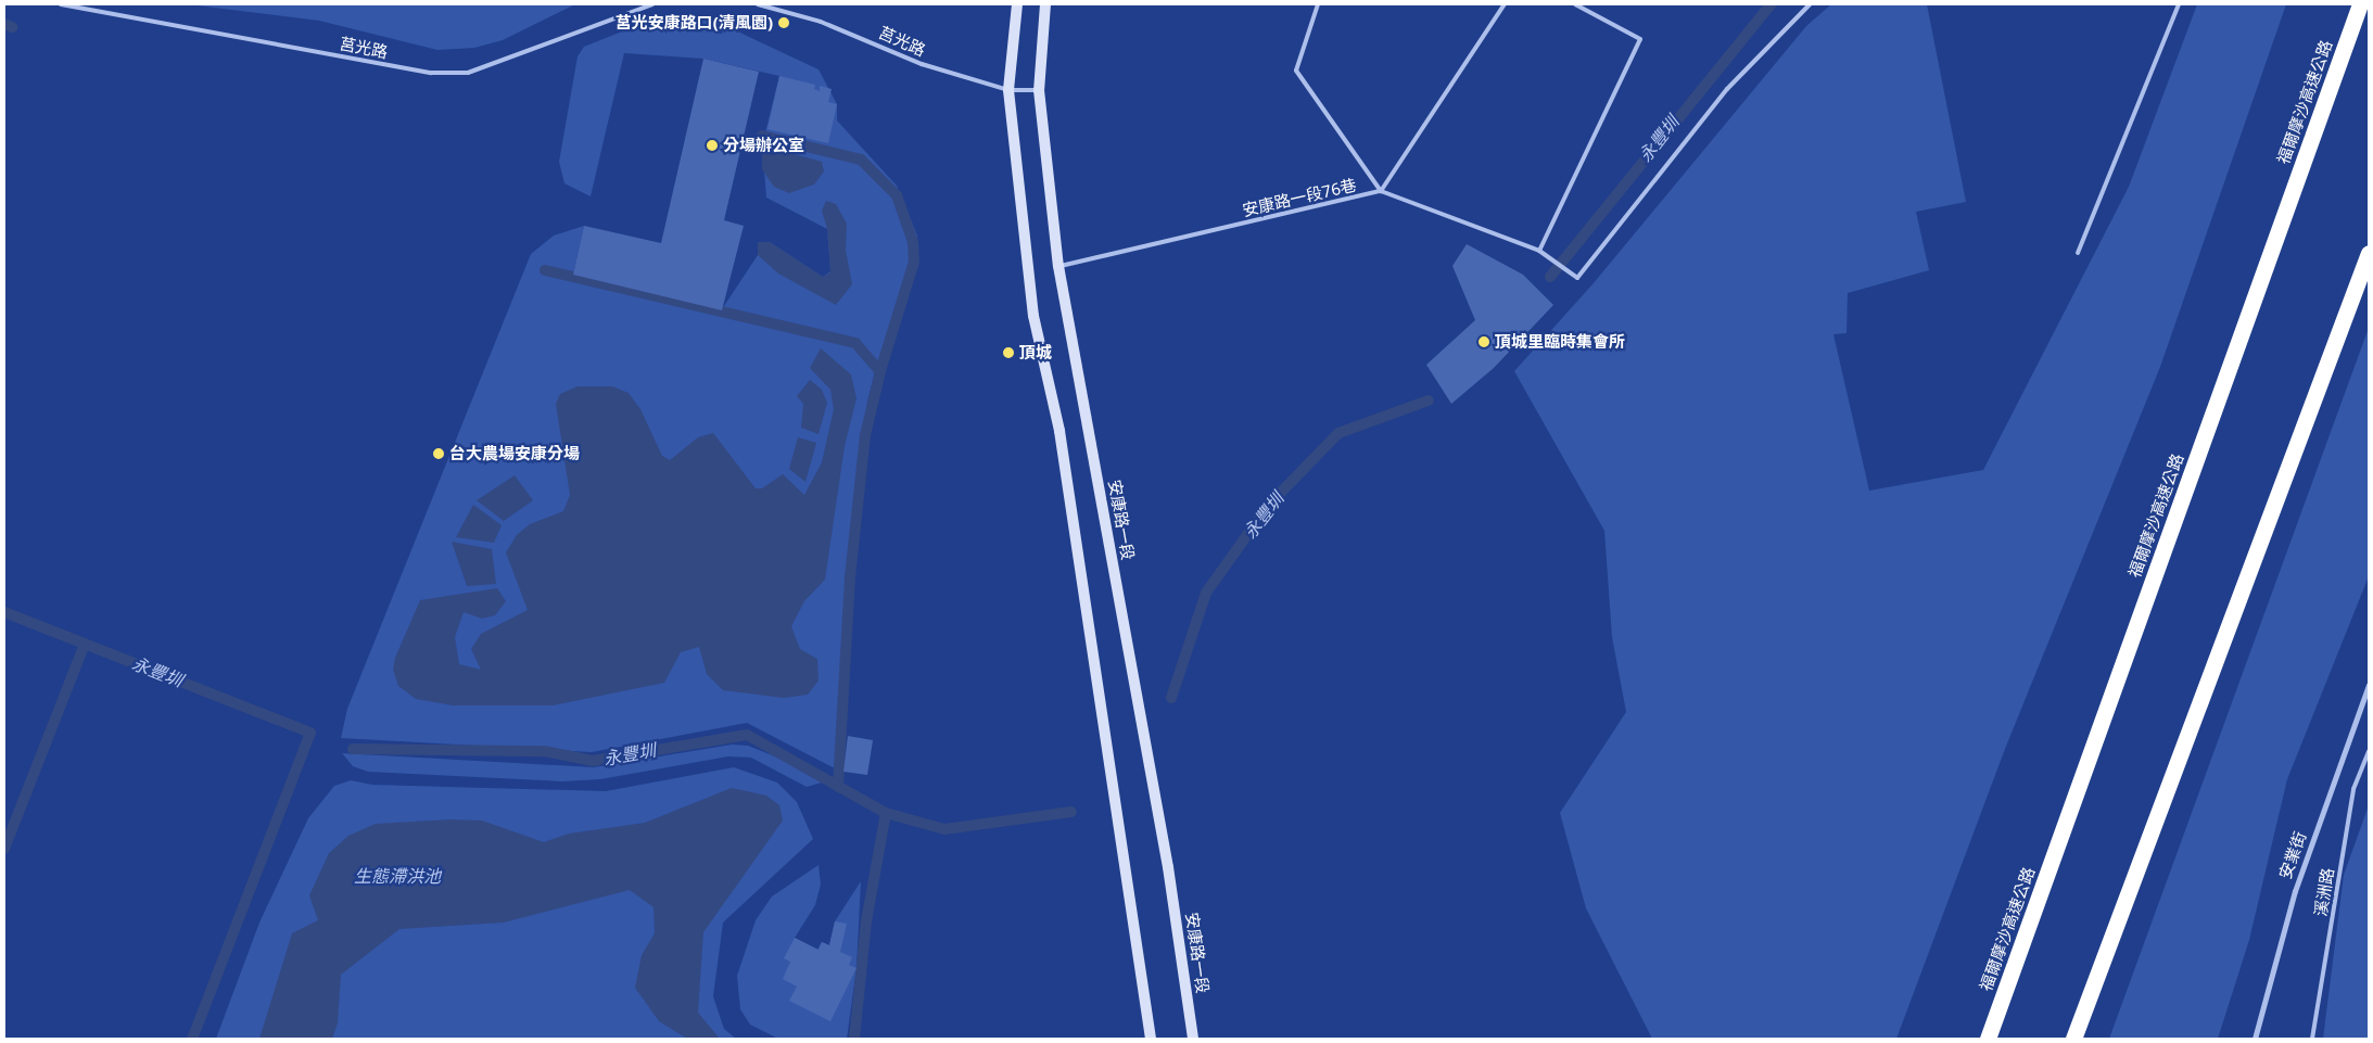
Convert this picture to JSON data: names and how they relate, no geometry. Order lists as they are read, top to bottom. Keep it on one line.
{"streets":{"highway":["福爾摩沙高速公路"],"main road":["安康路一段"],"street":["安業街"],"lane":["莒光路","安康路一段76巷","溪洲路"]},"crossings":[["莒光路","安康路一段"],["安康路一段76巷","安康路一段"]],"water":["永豐圳","生態滯洪池"],"places":["莒光安康路口(清風園)","分場辦公室","頂城里臨時集會所","頂城","台大農場安康分場"]}
